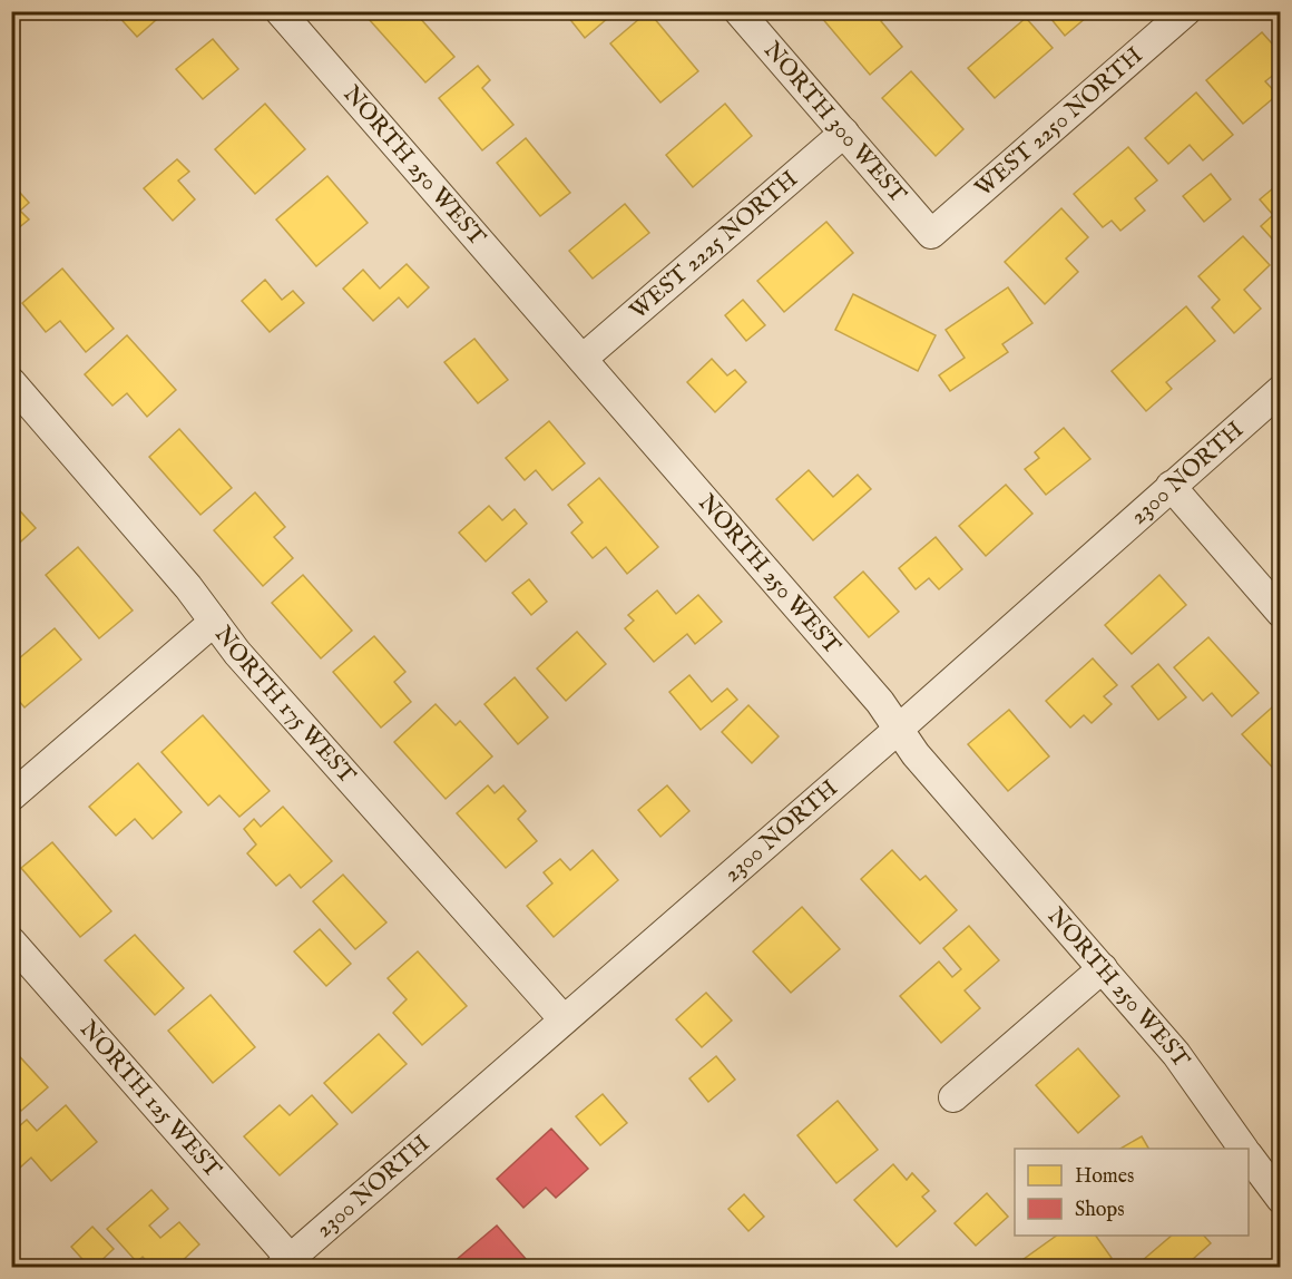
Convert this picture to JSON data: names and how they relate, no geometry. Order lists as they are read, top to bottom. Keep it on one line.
{"streets":{"street":["NORTH 300 WEST","WEST 2250 NORTH","NORTH 250 WEST","WEST 2225 NORTH","2300 NORTH","NORTH 175 WEST","NORTH 125 WEST"]},"crossings":[["NORTH 300 WEST","WEST 2250 NORTH"],["NORTH 300 WEST","WEST 2225 NORTH"],["NORTH 250 WEST","WEST 2225 NORTH"],["NORTH 250 WEST","2300 NORTH"],["2300 NORTH","NORTH 175 WEST"],["2300 NORTH","NORTH 125 WEST"]],"legend":["Homes","Shops"]}
